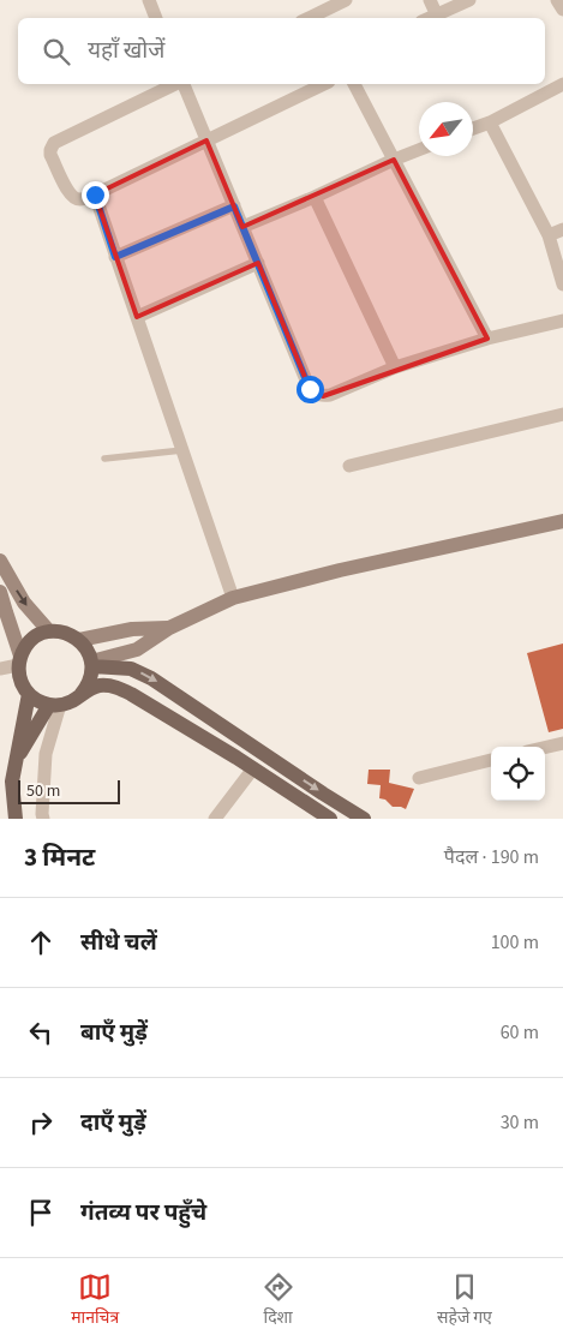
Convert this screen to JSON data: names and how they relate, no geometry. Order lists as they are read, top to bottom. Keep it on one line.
{"scale_bar":"50 m","north":"bottom left","page":{"search":"यहाँ खोजें","scale":"50 m","heading":["3 मिनट","पैदल · 190 m"],"list":[["सीधे चलें","100 m"],["बाएँ मुड़ें","60 m"],["दाएँ मुड़ें","30 m"],"गंतव्य पर पहुँचे"],"nav":["मानचित्र","दिशा","सहेजे गए"]}}
